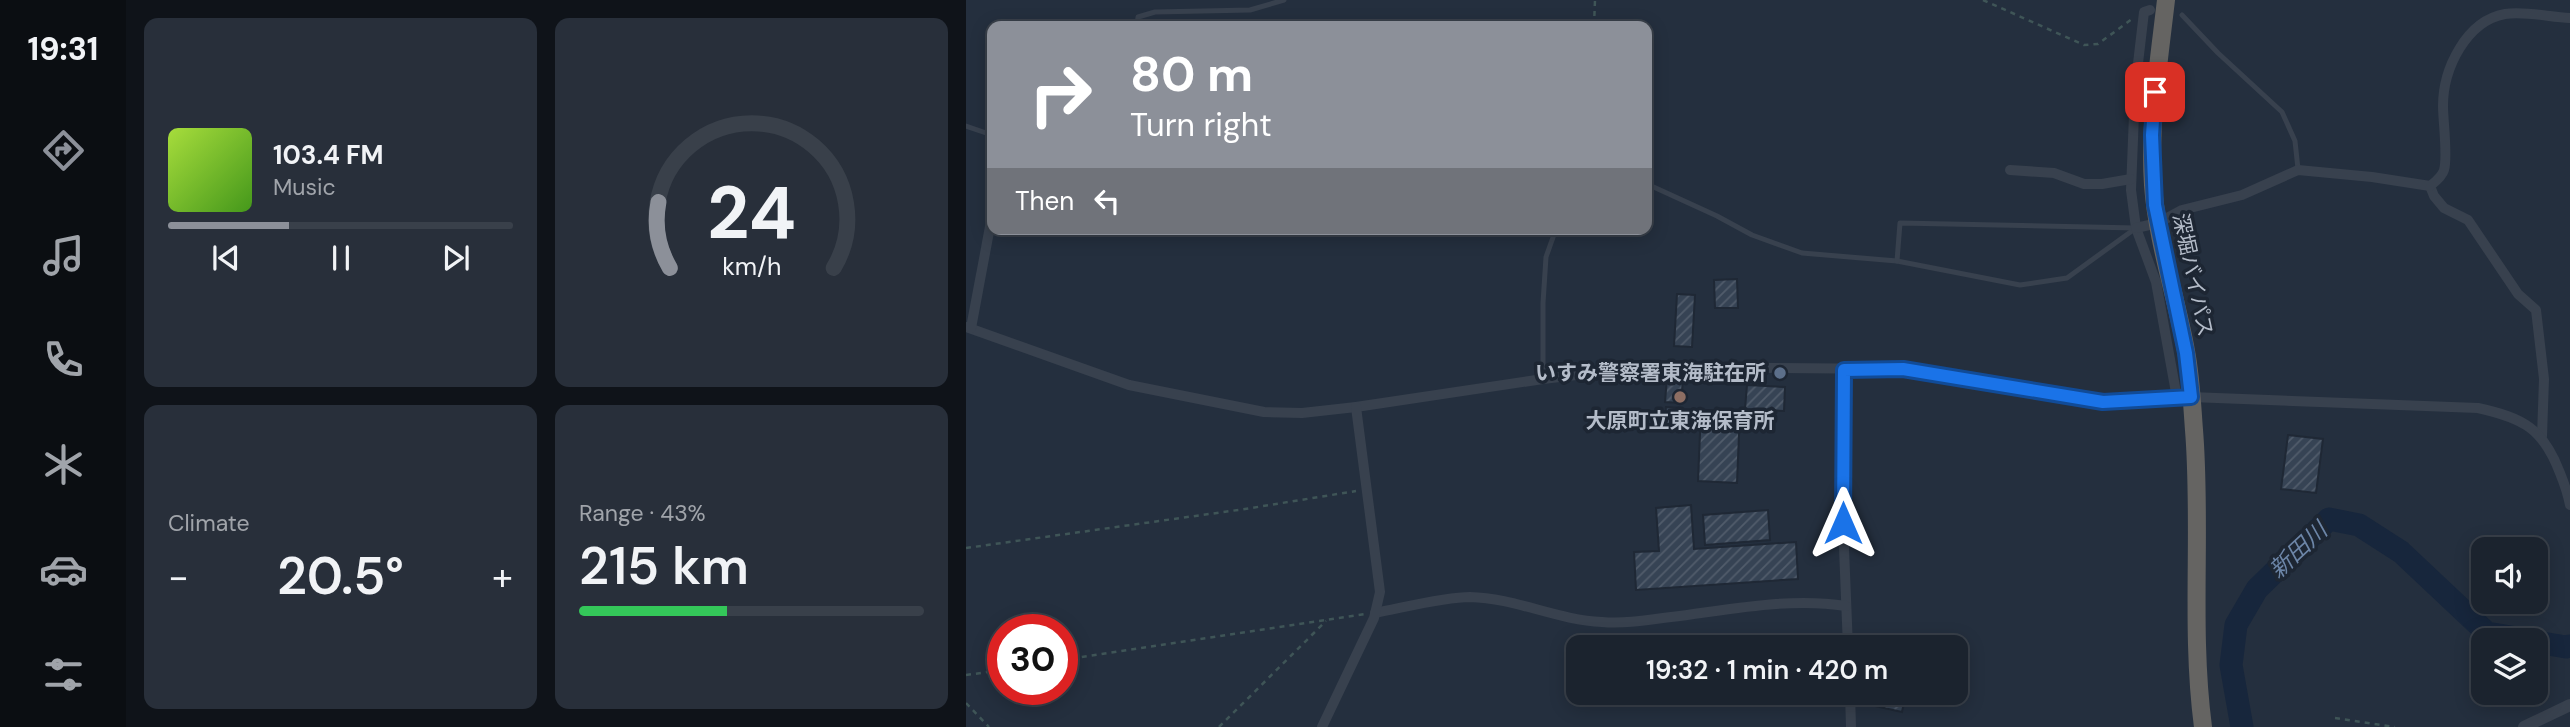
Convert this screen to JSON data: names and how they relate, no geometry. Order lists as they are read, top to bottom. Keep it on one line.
{"streets":{"highway":["深堀バイパス"]},"water":["新田川"],"places":["いすみ警察署東海駐在所","大原町立東海保育所"],"page":{"tabs":"19:31","turn":["80 m","Turn right"],"song":["103.4 FM","Music"],"then":"Then","tile":["Climate",["Range · 43%","215 km"]],"heat":["−","20.5°","+"],"limit":"30","trip":"19:32 · 1 min · 420 m","gauge":["24","km/h"]}}
